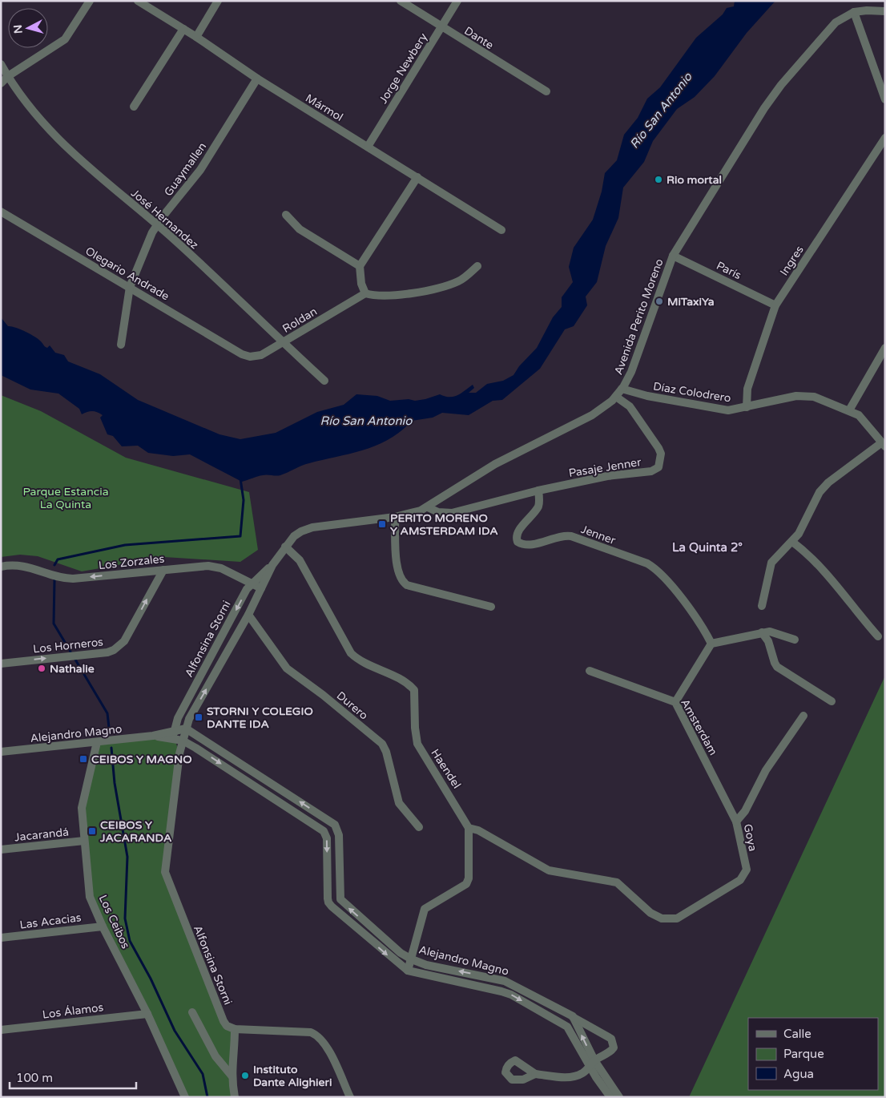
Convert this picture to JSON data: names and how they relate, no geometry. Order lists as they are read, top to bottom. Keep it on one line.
{"streets":{"street":["Dante","Jorge Newbery","Mármol","Guaymallen","José Hernandez","Ingres","París","Olegario Andrade","Avenida Perito Moreno","Roldan","Díaz Colodrero","Pasaje Jenner","Jenner","Los Zorzales","Alfonsina Storni","Los Horneros","Durero","Amsterdam","Alejandro Magno","Haendel","Jacarandá","Goya","Las Acacias","Los Ceibos","Los Álamos"]},"crossings":[["Dante","Jorge Newbery"],["Jorge Newbery","Mármol"],["Mármol","Guaymallen"],["Guaymallen","José Hernandez"],["Guaymallen","Olegario Andrade"],["José Hernandez","Roldan"],["Ingres","París"],["Ingres","Díaz Colodrero"],["París","Avenida Perito Moreno"],["Olegario Andrade","Roldan"],["Avenida Perito Moreno","Díaz Colodrero"],["Avenida Perito Moreno","Pasaje Jenner"],["Avenida Perito Moreno","Alfonsina Storni"],["Avenida Perito Moreno","Haendel"],["Pasaje Jenner","Jenner"],["Los Zorzales","Alfonsina Storni"],["Los Zorzales","Los Horneros"],["Alfonsina Storni","Durero"],["Alfonsina Storni","Alejandro Magno"],["Alfonsina Storni","Haendel"],["Amsterdam","Goya"],["Alejandro Magno","Los Ceibos"],["Haendel","Goya"],["Jacarandá","Los Ceibos"],["Las Acacias","Los Ceibos"],["Los Ceibos","Los Álamos"]],"one_way":["Los Zorzales","Los Horneros"],"districts":["La Quinta 2°"],"water":["Río San Antonio"],"parks":["Parque Estancia La Quinta"],"places":{"other":["Rio mortal","MiTaxiYa","Nathalie","Instituto Dante Alighieri"],"transit":["PERITO MORENO Y AMSTERDAM IDA","STORNI Y COLEGIO DANTE IDA","CEIBOS Y MAGNO","CEIBOS Y JACARANDA"]},"legend":["Calle","Parque","Agua"],"scale_bar":"100 m","north":"left"}
